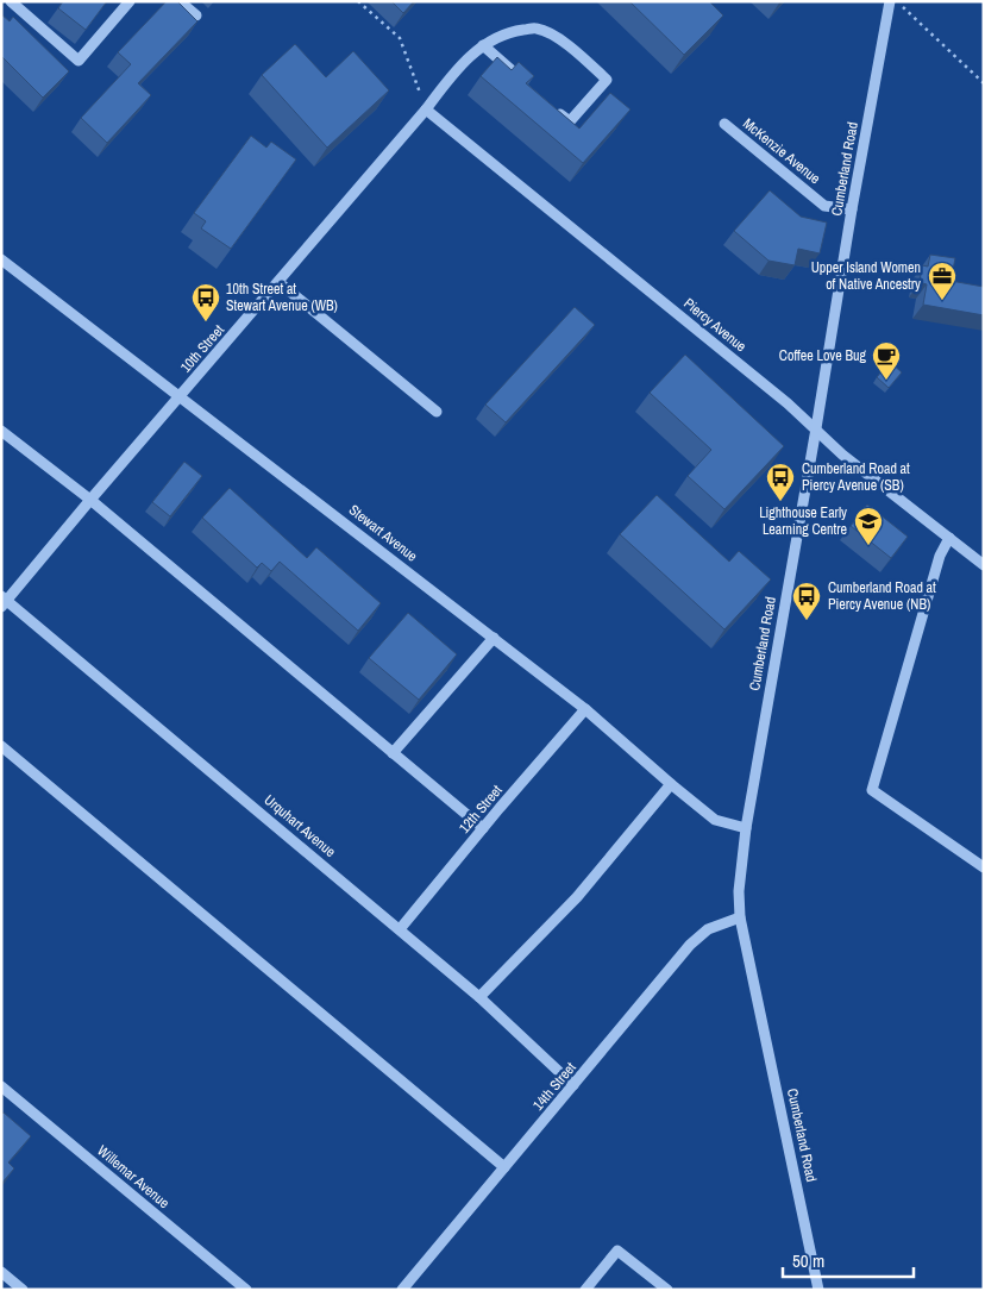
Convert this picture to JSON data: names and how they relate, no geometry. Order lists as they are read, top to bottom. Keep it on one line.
{"streets":{"street":["McKenzie Avenue","Cumberland Road","Piercy Avenue","10th Street","Stewart Avenue","12th Street","Urquhart Avenue","14th Street","Willemar Avenue"]},"crossings":[["McKenzie Avenue","Cumberland Road"],["Cumberland Road","Piercy Avenue"],["Cumberland Road","Stewart Avenue"],["Cumberland Road","14th Street"],["Piercy Avenue","10th Street"],["10th Street","Stewart Avenue"],["10th Street","Urquhart Avenue"],["Stewart Avenue","12th Street"],["12th Street","Urquhart Avenue"],["Urquhart Avenue","14th Street"]],"places":{"office":["Upper Island Women of Native Ancestry"],"bus stop":["10th Street at Stewart Avenue (WB)","Cumberland Road at Piercy Avenue (SB)","Cumberland Road at Piercy Avenue (NB)"],"cafe":["Coffee Love Bug"],"school or university":["Lighthouse Early Learning Centre"]},"scale_bar":"50 m"}
